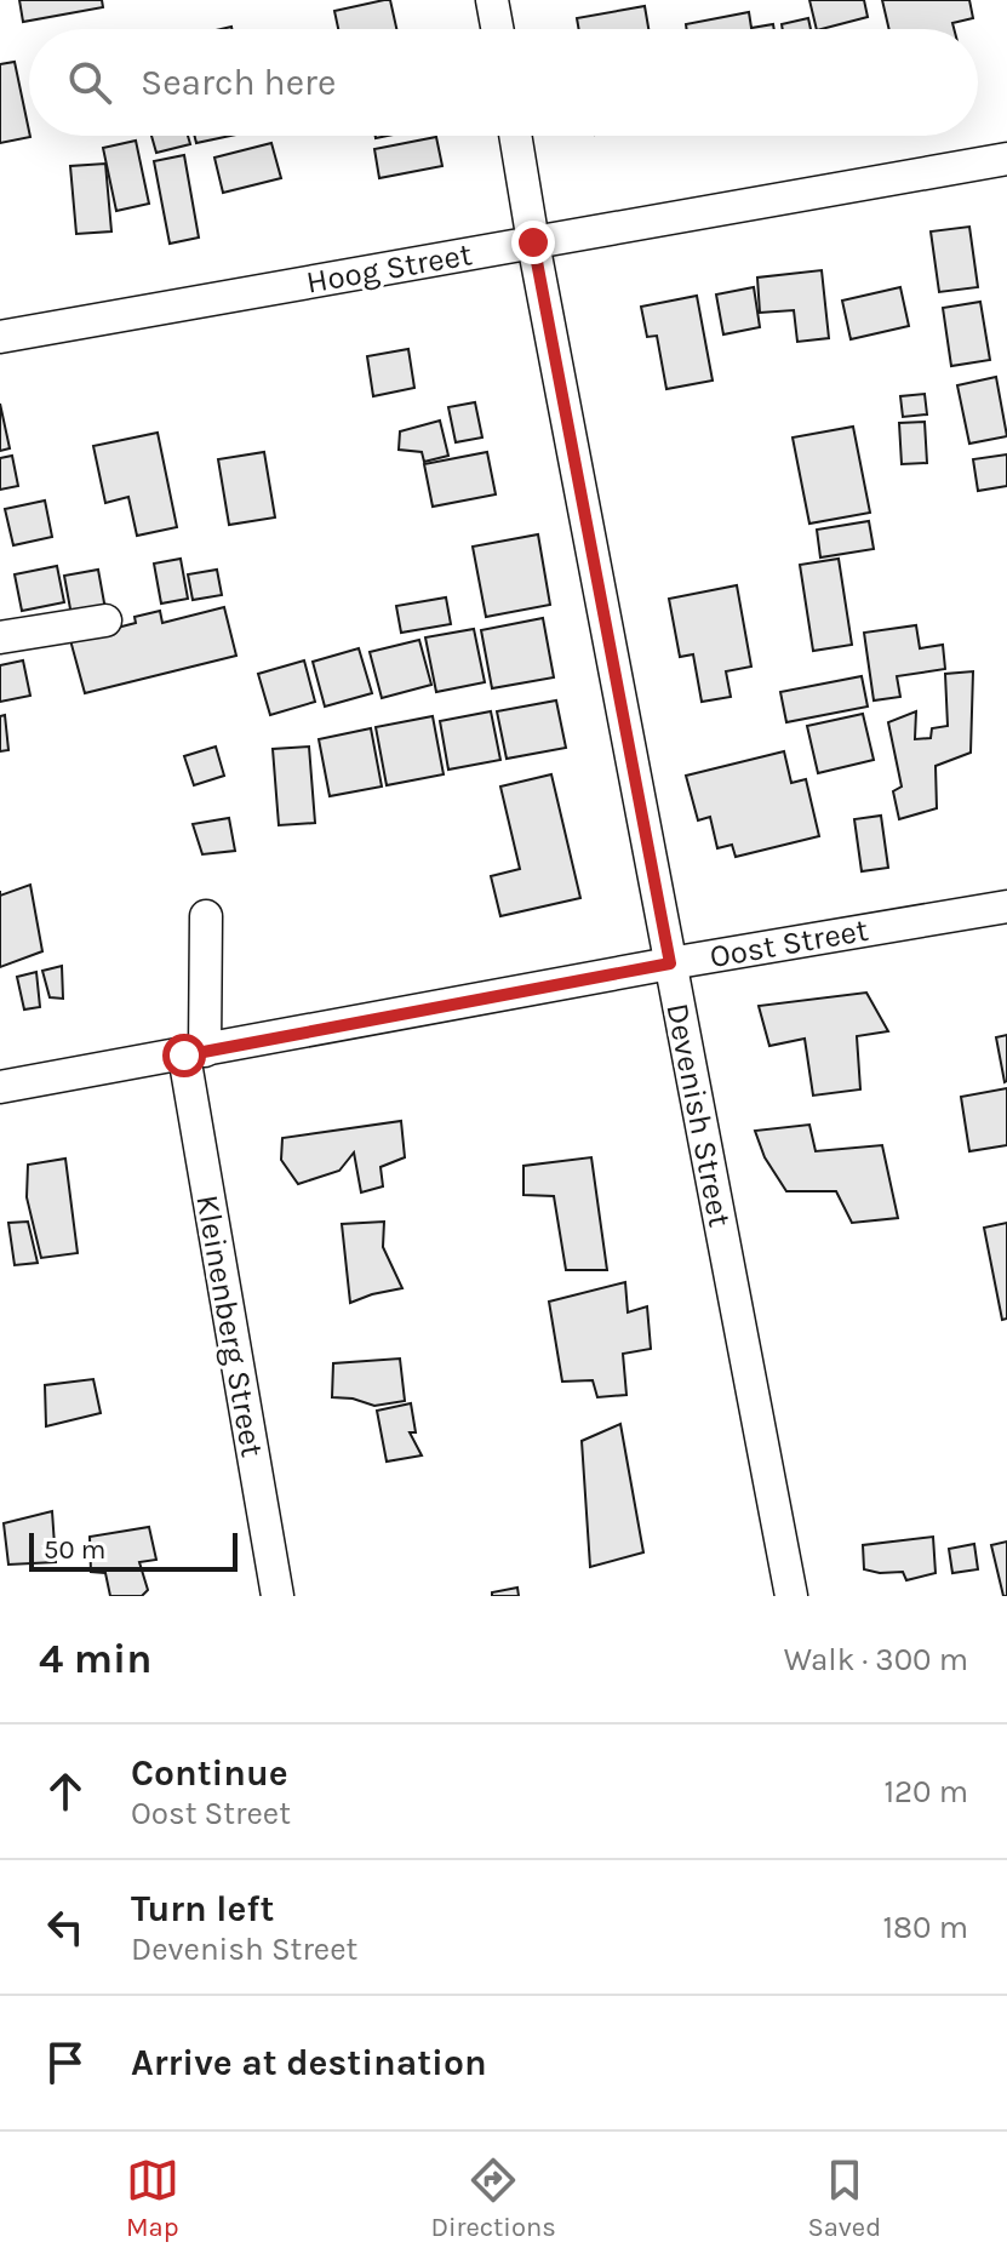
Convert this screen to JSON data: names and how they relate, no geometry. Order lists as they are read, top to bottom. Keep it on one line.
{"streets":{"street":["Hoog Street","Oost Street","Devenish Street","Kleinenberg Street"]},"crossings":[["Hoog Street","Devenish Street"],["Oost Street","Devenish Street"],["Oost Street","Kleinenberg Street"]],"scale_bar":"50 m","page":{"search":"Search here","scale":"50 m","heading":["4 min","Walk · 300 m"],"list":[["Continue","Oost Street","120 m"],["Turn left","Devenish Street","180 m"],"Arrive at destination"],"nav":["Map","Directions","Saved"]}}
